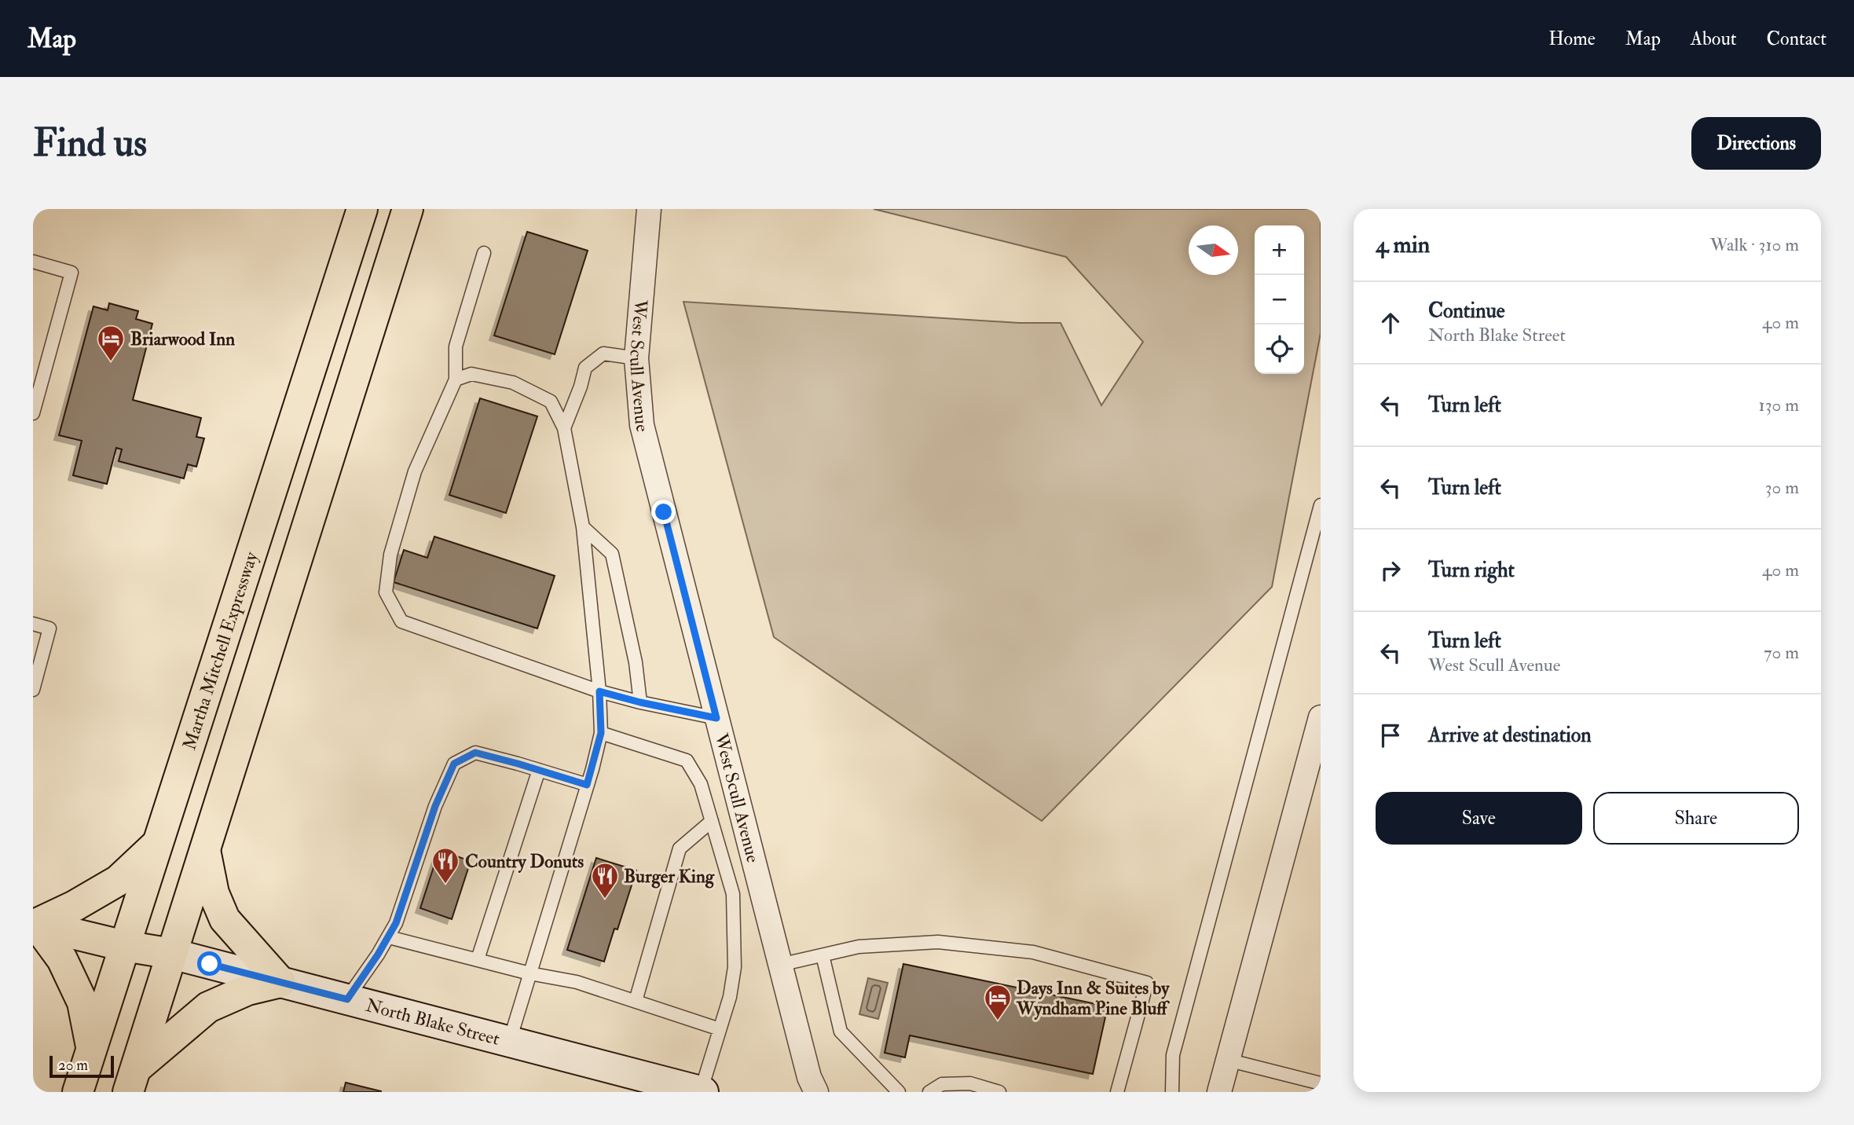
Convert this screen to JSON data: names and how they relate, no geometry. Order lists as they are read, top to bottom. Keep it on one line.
{"streets":{"main road":["Martha Mitchell Expressway","North Blake Street"],"street":["West Scull Avenue"]},"crossings":[["Martha Mitchell Expressway","North Blake Street"]],"places":{"hotel":["Briarwood Inn","Days Inn & Suites by Wyndham Pine Bluff"],"restaurant":["Country Donuts","Burger King"]},"scale_bar":"20 m","north":"right","page":{"header":"Map","nav":["Home","Map","About","Contact"],"buttons":["Directions",["Save","Share"]],"title":"Find us","heading":["4 min","Walk · 310 m"],"map_buttons":["+","−"],"list":[["Continue","North Blake Street","40 m"],["Turn left","130 m"],["Turn left","30 m"],["Turn right","40 m"],["Turn left","West Scull Avenue","70 m"],"Arrive at destination"],"scale":"20 m"}}
